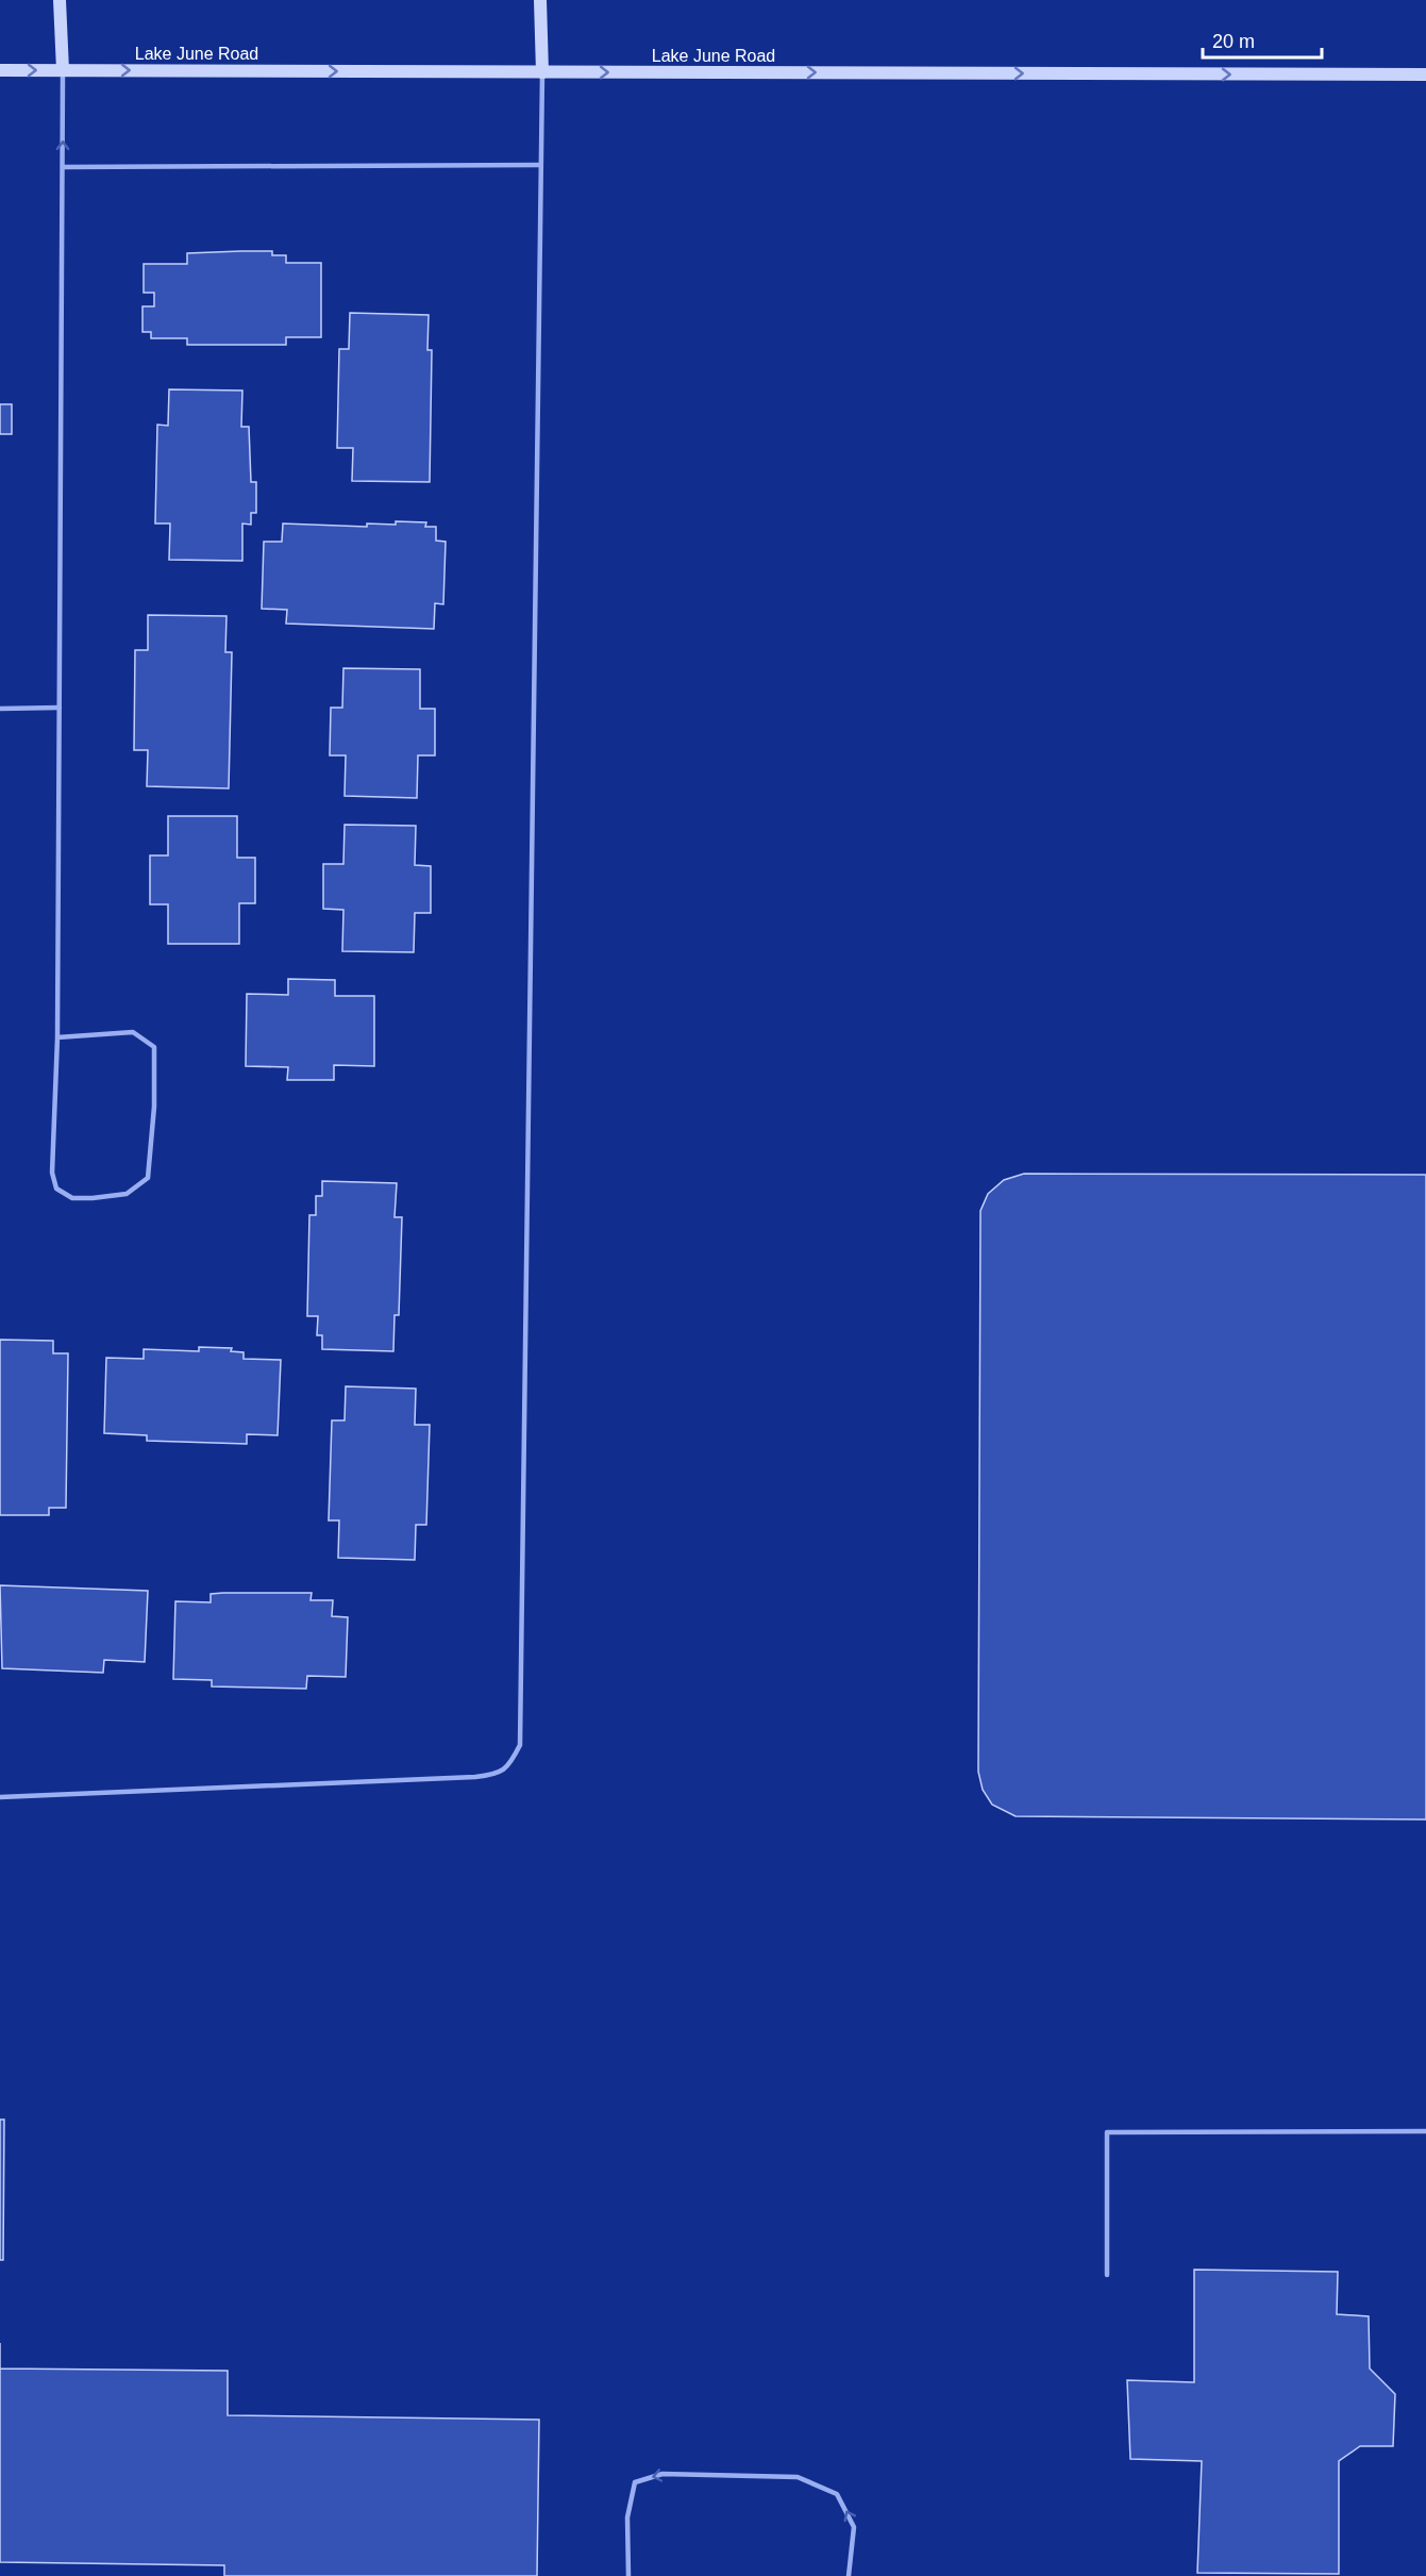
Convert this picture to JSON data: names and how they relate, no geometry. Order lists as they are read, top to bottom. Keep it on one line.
{"streets":{"main road":["Lake June Road"]},"one_way":["Lake June Road"],"scale_bar":"20 m"}
